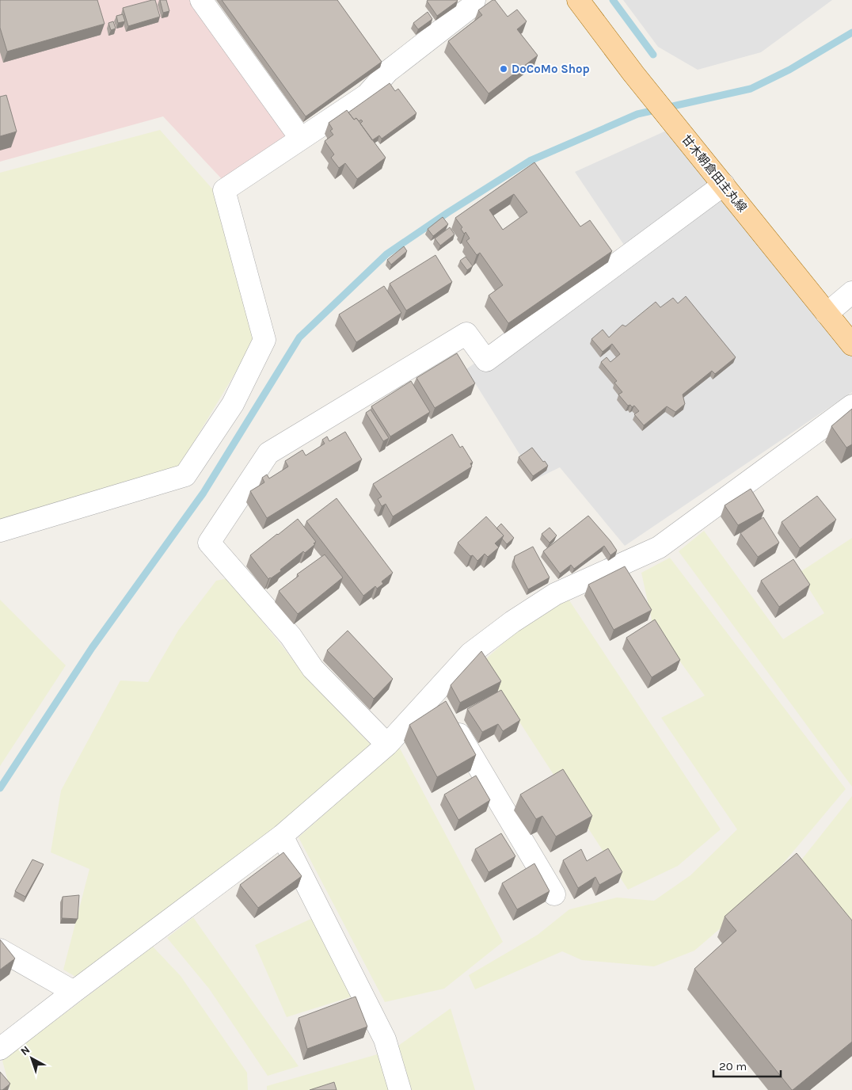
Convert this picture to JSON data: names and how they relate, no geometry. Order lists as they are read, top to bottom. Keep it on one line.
{"streets":{"main road":["甘木朝倉田主丸線"]},"places":["DoCoMo Shop"],"scale_bar":"20 m","north":"top left"}
